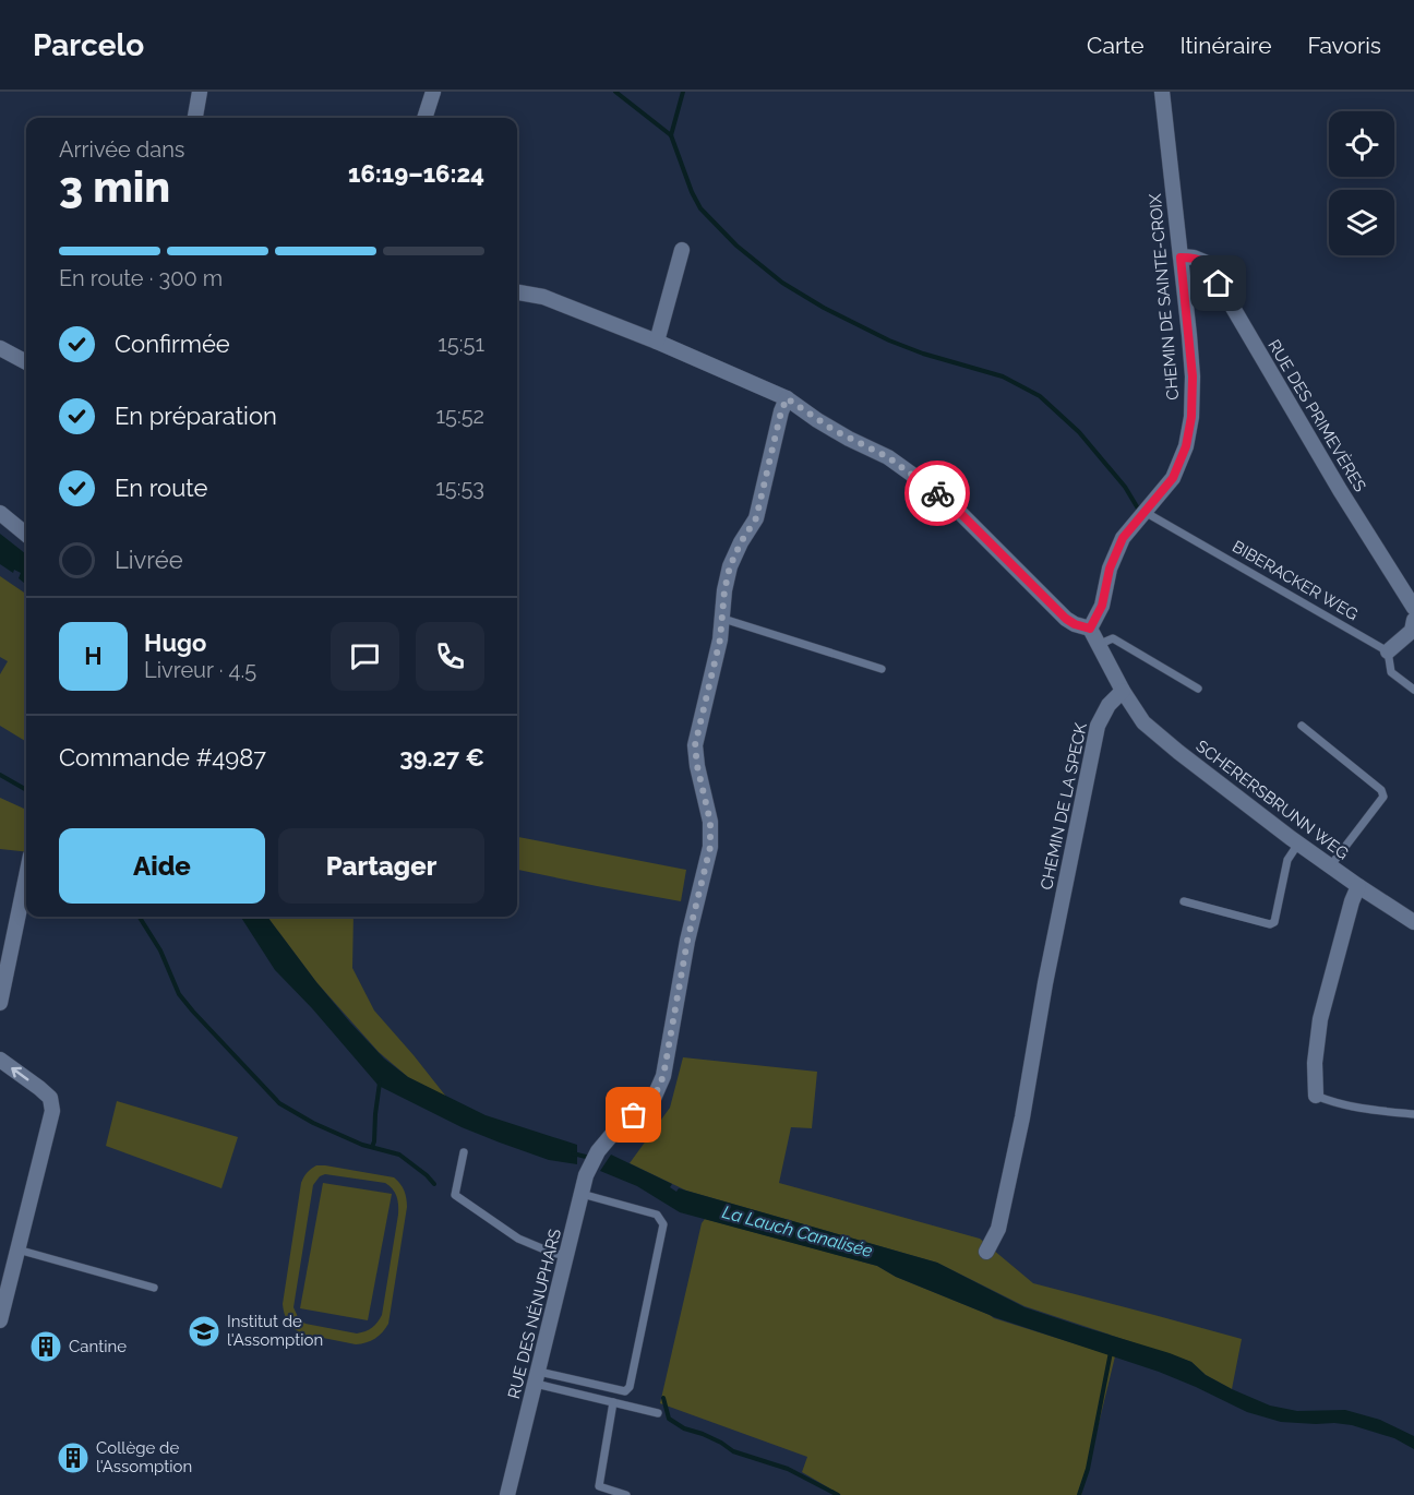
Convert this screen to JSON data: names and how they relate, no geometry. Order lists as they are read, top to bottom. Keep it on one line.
{"streets":{"street":["CHEMIN DE SAINTE-CROIX","RUE DES PRIMEVÈRES","SCHERERSBRUNN WEG","CHEMIN DE LA SPECK","RUE DES NÉNUPHARS"],"lane":["BIBERACKER WEG"]},"crossings":[["CHEMIN DE SAINTE-CROIX","RUE DES PRIMEVÈRES"],["CHEMIN DE SAINTE-CROIX","BIBERACKER WEG"],["SCHERERSBRUNN WEG","CHEMIN DE LA SPECK"]],"water":["La Lauch Canalisée"],"places":{"school or university":["Institut de l'Assomption"],"building":["Cantine","Collège de l'Assomption"]},"page":{"header":"Parcelo","nav":["Carte","Itinéraire","Favoris"],"heading":["3 min","Arrivée dans","16:19–16:24"],"panel":["Hugo","Livreur · 4.5","Commande #4987","39.27 €"],"bar":"En route · 300 m","list":[["Confirmée","15:51"],["En préparation","15:52"],["En route","15:53"],"Livrée"],"round":"H","buttons":["Aide","Partager"]}}
